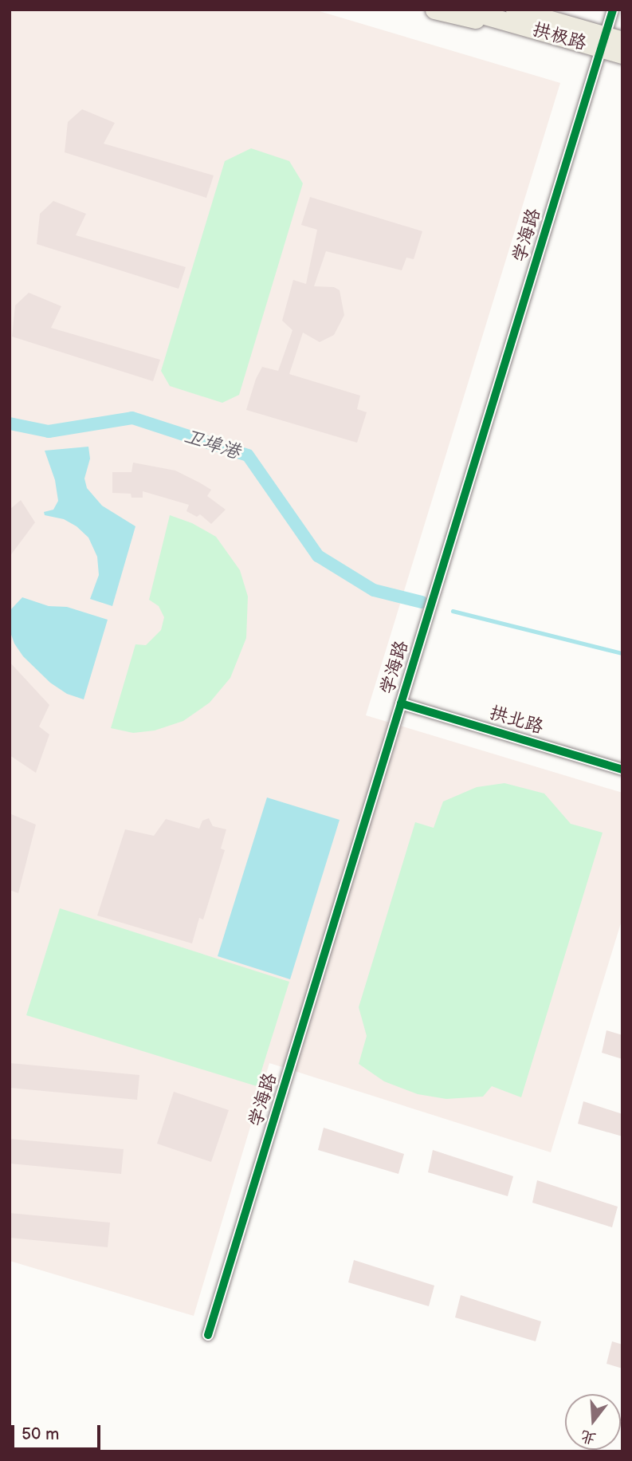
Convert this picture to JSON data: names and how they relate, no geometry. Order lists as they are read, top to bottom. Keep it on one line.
{"streets":{"main road":["拱极路"],"street":["学海路","拱北路"]},"crossings":[["拱极路","学海路"],["学海路","拱北路"]],"water":["卫埠港"],"scale_bar":"50 m","north":"bottom"}
